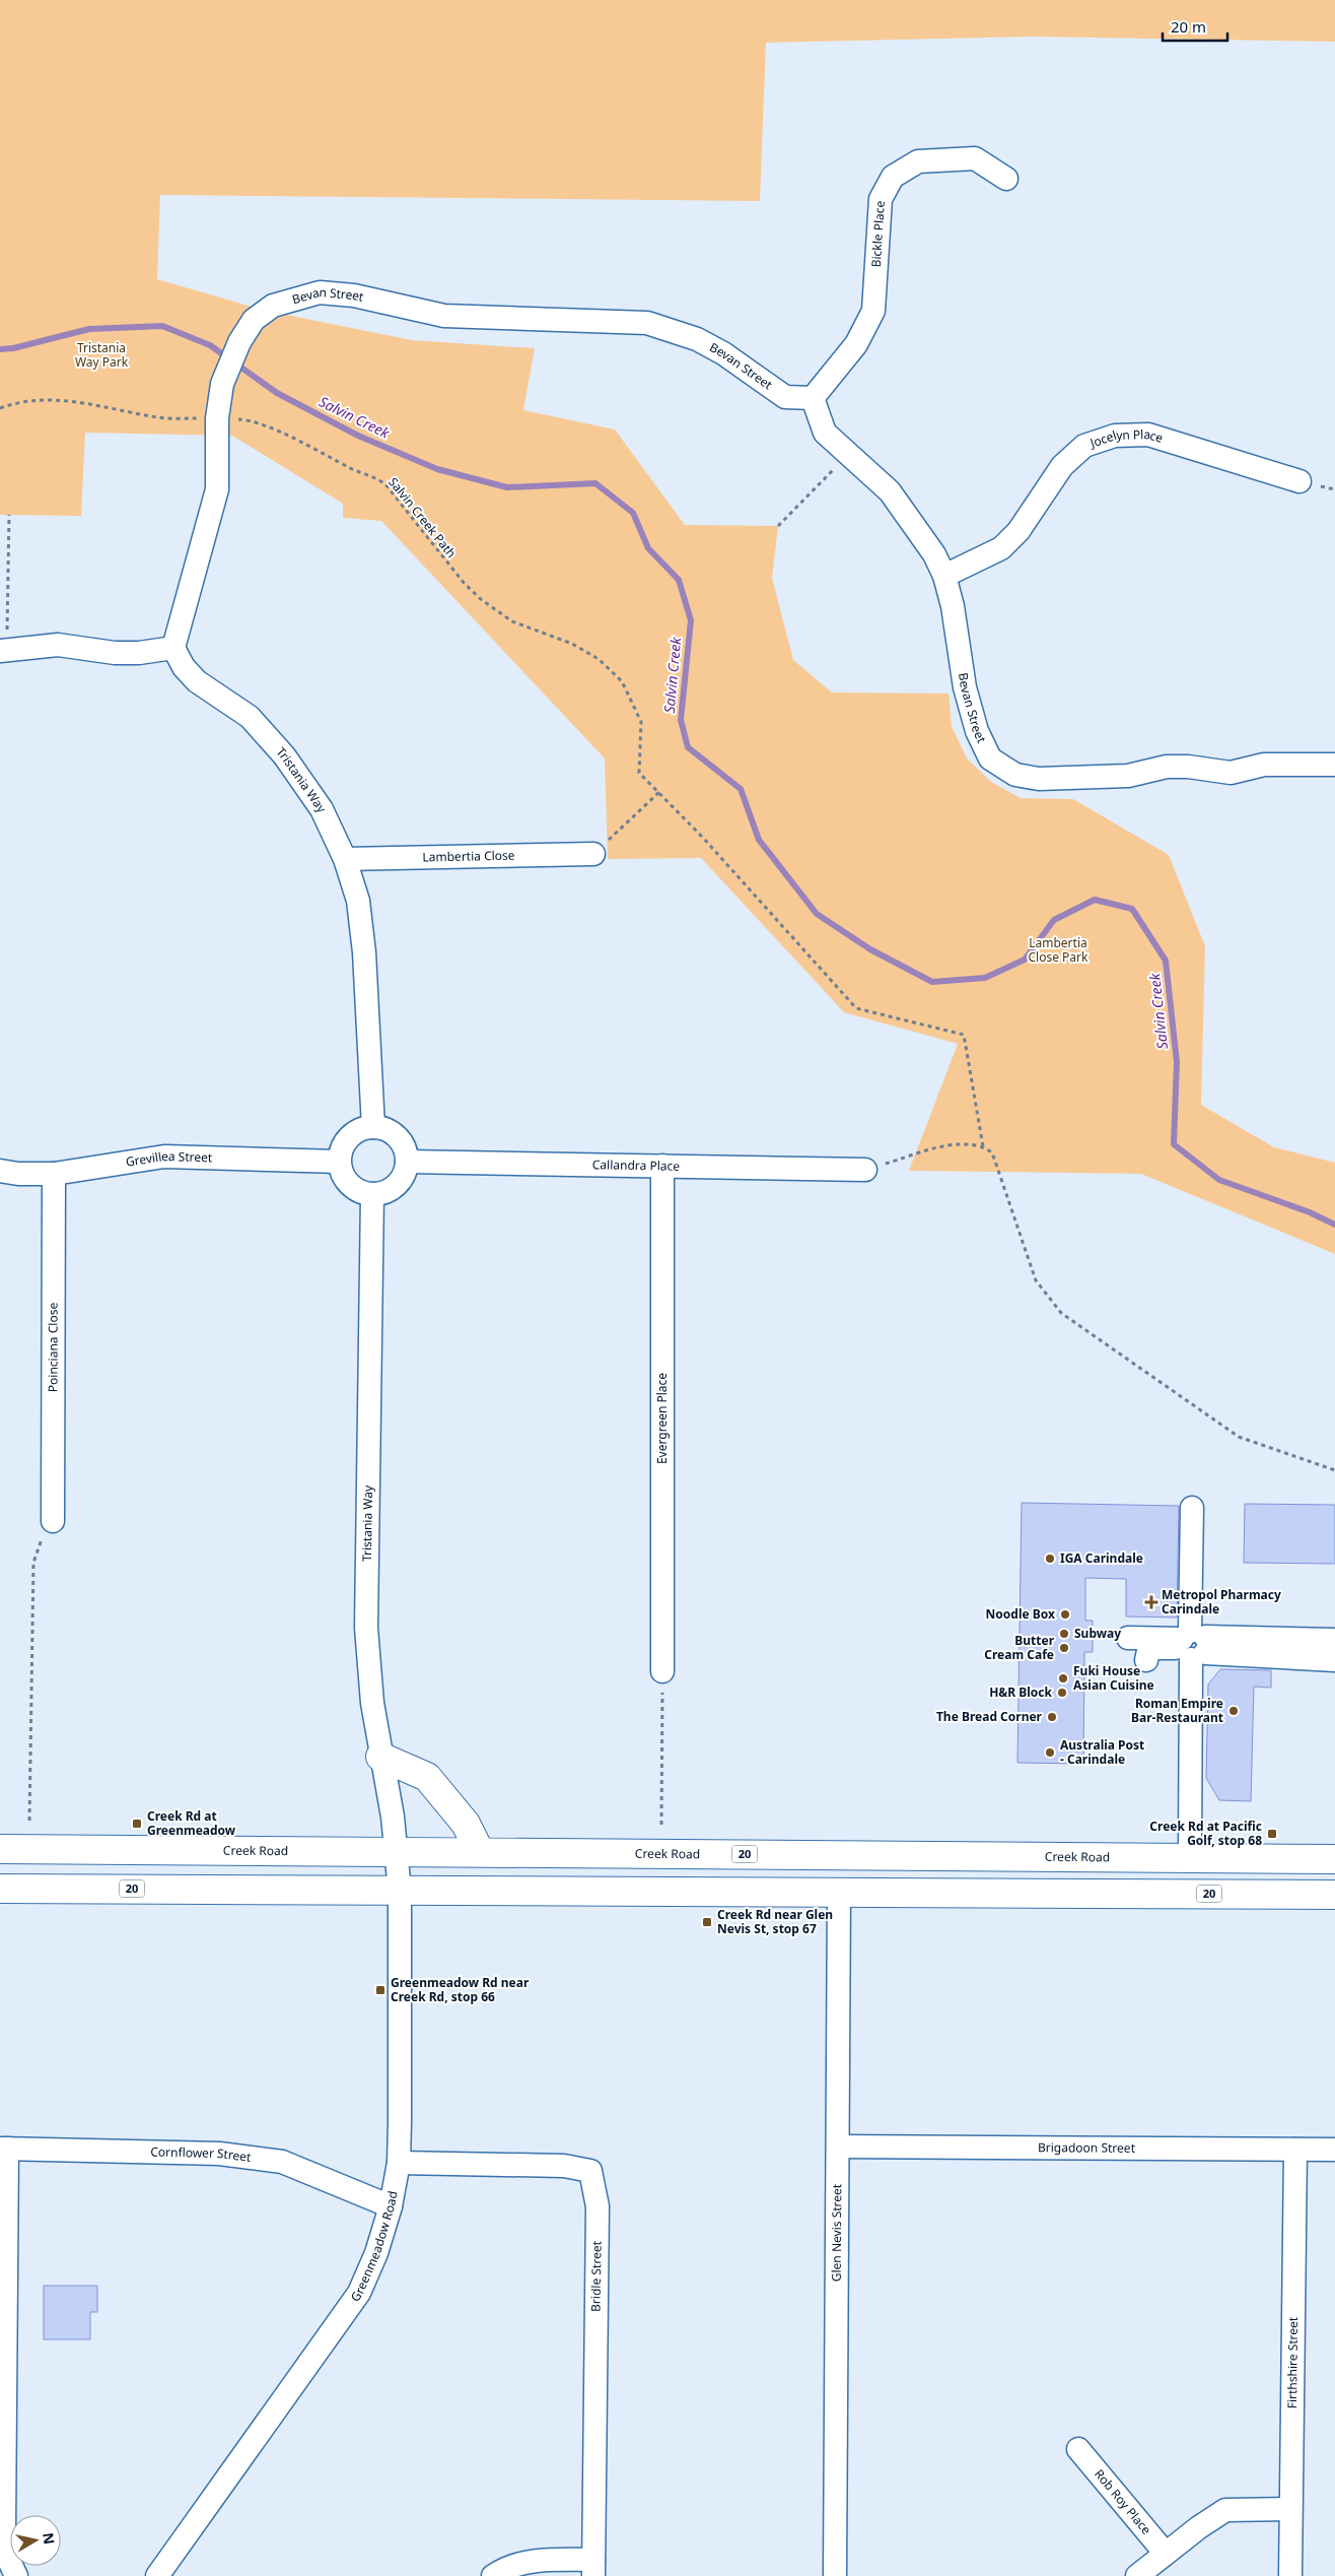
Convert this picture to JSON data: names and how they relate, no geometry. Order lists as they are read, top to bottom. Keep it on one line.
{"streets":{"main road":["Creek Road","20"],"street":["Bickle Place","Bevan Street","Jocelyn Place","Tristania Way","Lambertia Close","Grevillea Street","Callandra Place","Poinciana Close","Evergreen Place","Brigadoon Street","Cornflower Street","Glen Nevis Street","Greenmeadow Road","Bridle Street","Firthshire Street","Rob Roy Place"],"path":["Salvin Creek Path"]},"crossings":[["Bickle Place","Bevan Street"],["Bevan Street","Jocelyn Place"],["Bevan Street","Salvin Creek Path"],["Bevan Street","Tristania Way"],["Tristania Way","Lambertia Close"],["Tristania Way","Grevillea Street"],["Tristania Way","Callandra Place"],["Tristania Way","Creek Road"],["Tristania Way","Greenmeadow Road"],["Grevillea Street","Callandra Place"],["Grevillea Street","Poinciana Close"],["Callandra Place","Evergreen Place"],["Creek Road","Greenmeadow Road"],["20","Glen Nevis Street"],["20","Greenmeadow Road"],["Brigadoon Street","Glen Nevis Street"],["Brigadoon Street","Firthshire Street"],["Cornflower Street","Greenmeadow Road"],["Greenmeadow Road","Bridle Street"]],"water":["Salvin Creek"],"parks":["Tristania Way Park","Lambertia Close Park"],"places":{"other":["IGA Carindale","Noodle Box","Subway","Butter Cream Cafe","Fuki House Asian Cuisine","H&R Block","Roman Empire Bar-Restaurant","The Bread Corner","Australia Post - Carindale"],"health":["Metropol Pharmacy Carindale"],"transit":["Creek Rd at Greenmeadow","Creek Rd at Pacific Golf, stop 68","Creek Rd near Glen Nevis St, stop 67","Greenmeadow Rd near Creek Rd, stop 66"]},"scale_bar":"20 m","north":"right"}
